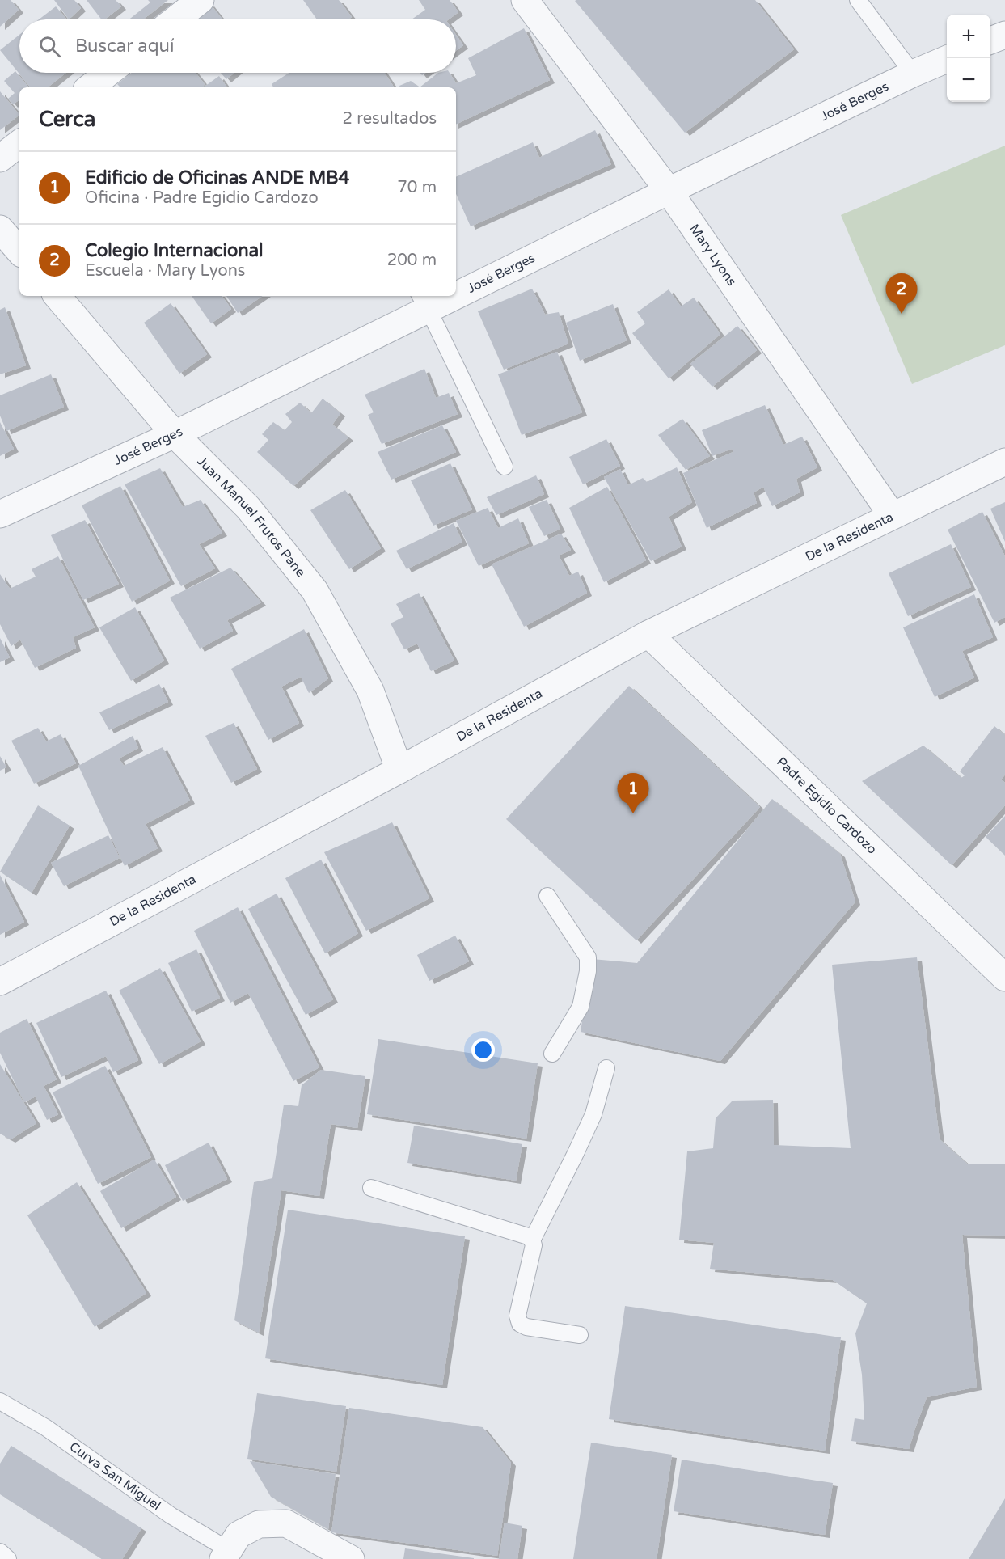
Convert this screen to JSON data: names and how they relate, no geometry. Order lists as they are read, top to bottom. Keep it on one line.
{"streets":{"street":["José Berges","Mary Lyons","Juan Manuel Frutos Pane","De la Residenta","Padre Egidio Cardozo"],"lane":["Curva San Miguel"]},"crossings":[["José Berges","Mary Lyons"],["José Berges","Juan Manuel Frutos Pane"],["Mary Lyons","De la Residenta"],["Juan Manuel Frutos Pane","De la Residenta"],["De la Residenta","Padre Egidio Cardozo"]],"page":{"map_buttons":["+","−"],"search":"Buscar aquí","heading":["Cerca","2 resultados"],"list":[{"mark":"1","name":"Edificio de Oficinas ANDE MB4","note":"Oficina · Padre Egidio Cardozo","value":"70 m"},{"mark":"2","name":"Colegio Internacional","note":"Escuela · Mary Lyons","value":"200 m"}],"pins":["2","1"]}}
